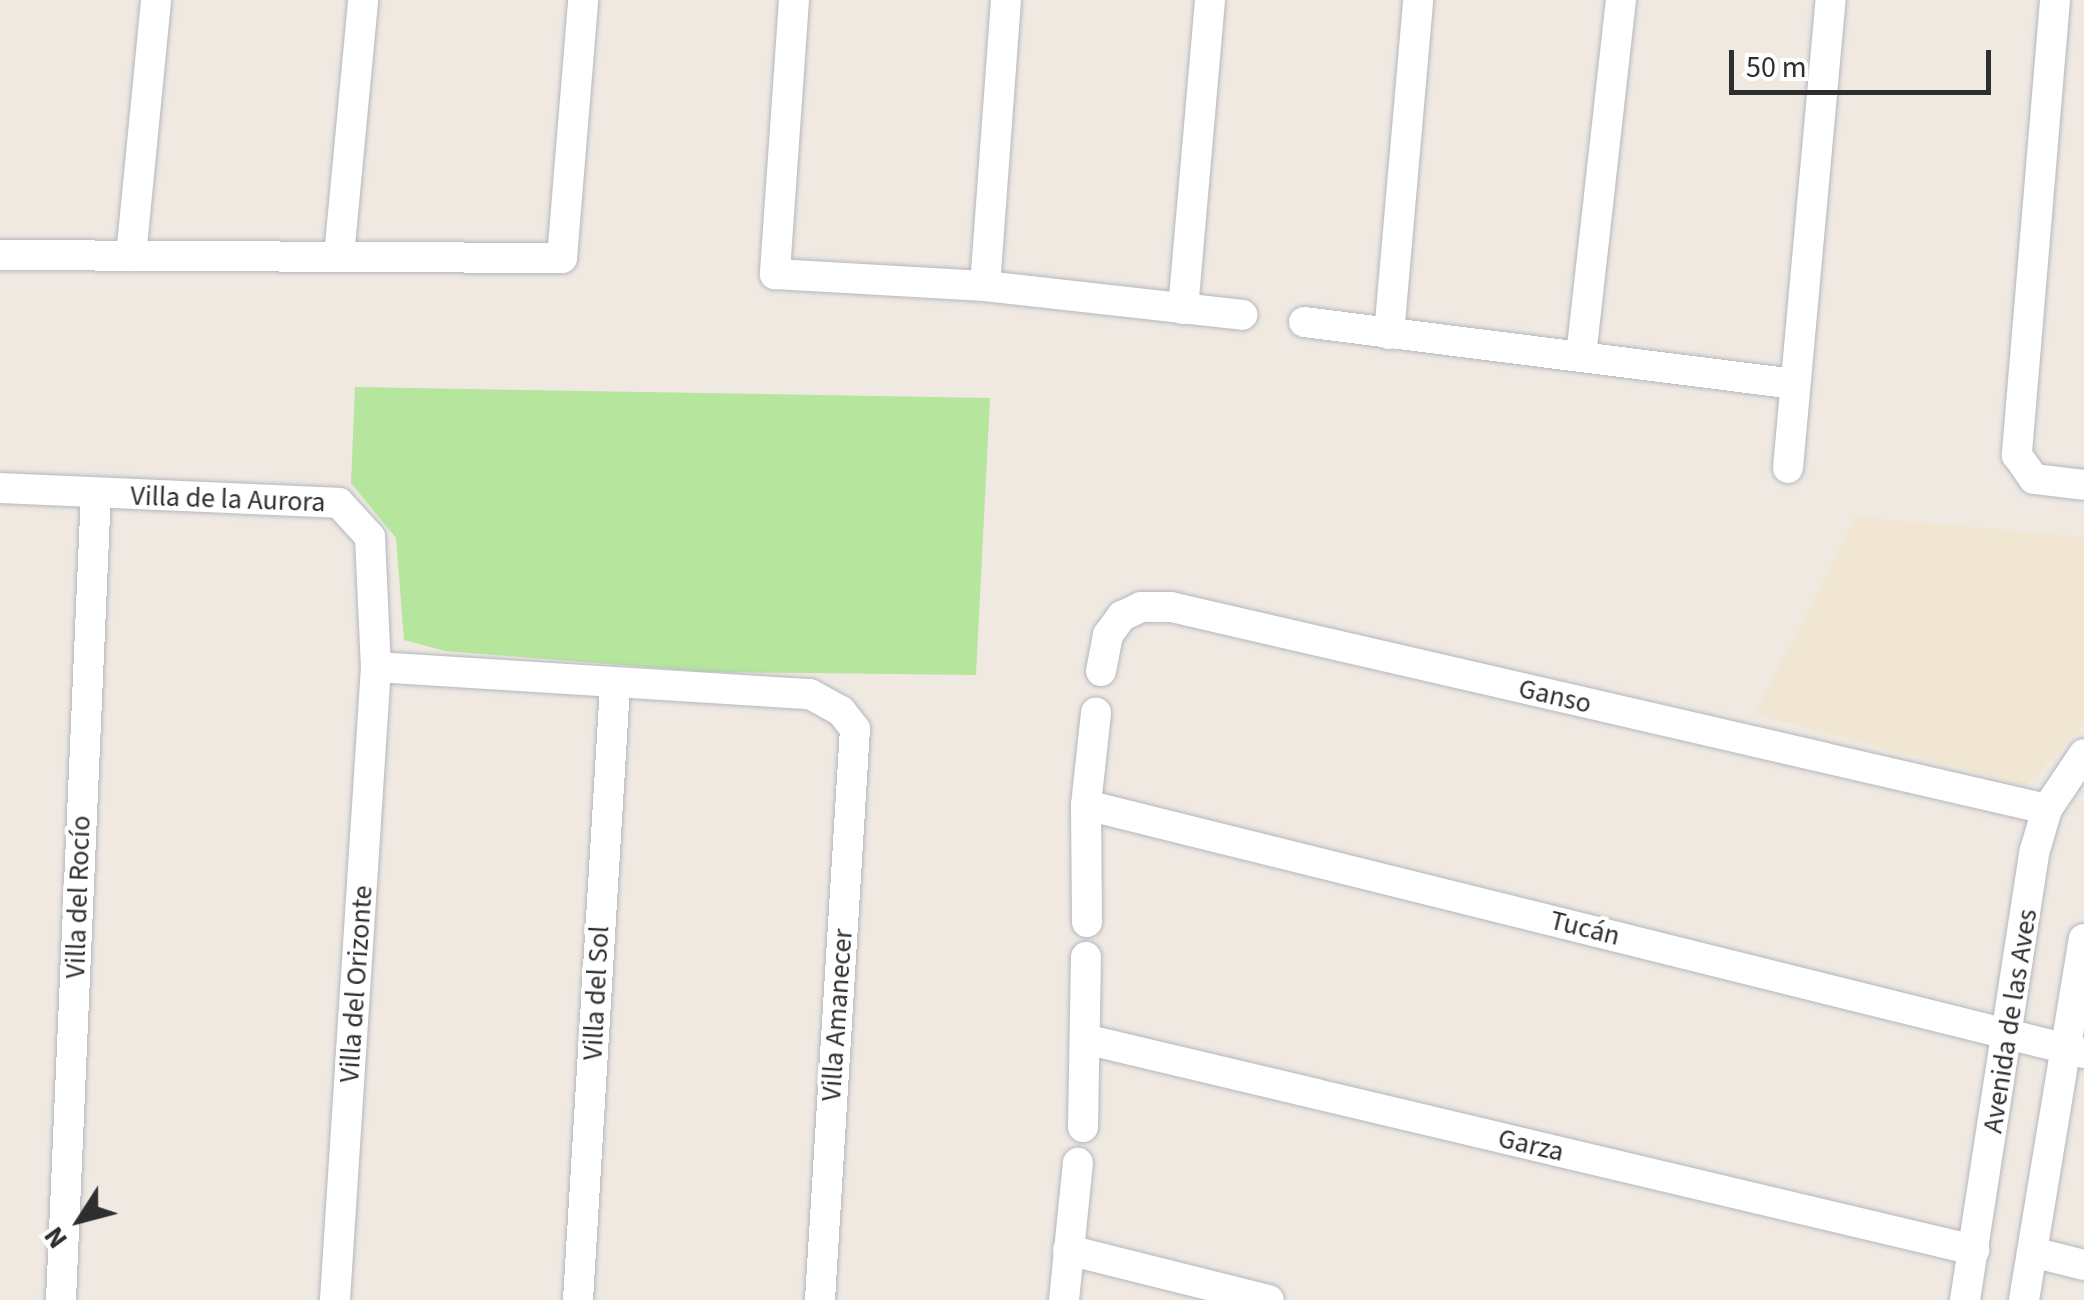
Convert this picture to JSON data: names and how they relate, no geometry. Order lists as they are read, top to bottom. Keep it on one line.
{"streets":{"street":["Villa de la Aurora","Ganso","Villa del Rocío","Tucán","Villa del Orizonte","Villa del Sol","Villa Amanecer","Avenida de las Aves","Garza"]},"crossings":[["Villa de la Aurora","Villa del Rocío"],["Villa de la Aurora","Villa del Orizonte"],["Ganso","Avenida de las Aves"],["Tucán","Avenida de las Aves"],["Villa del Sol","Villa Amanecer"],["Avenida de las Aves","Garza"]],"scale_bar":"50 m","north":"bottom left"}
